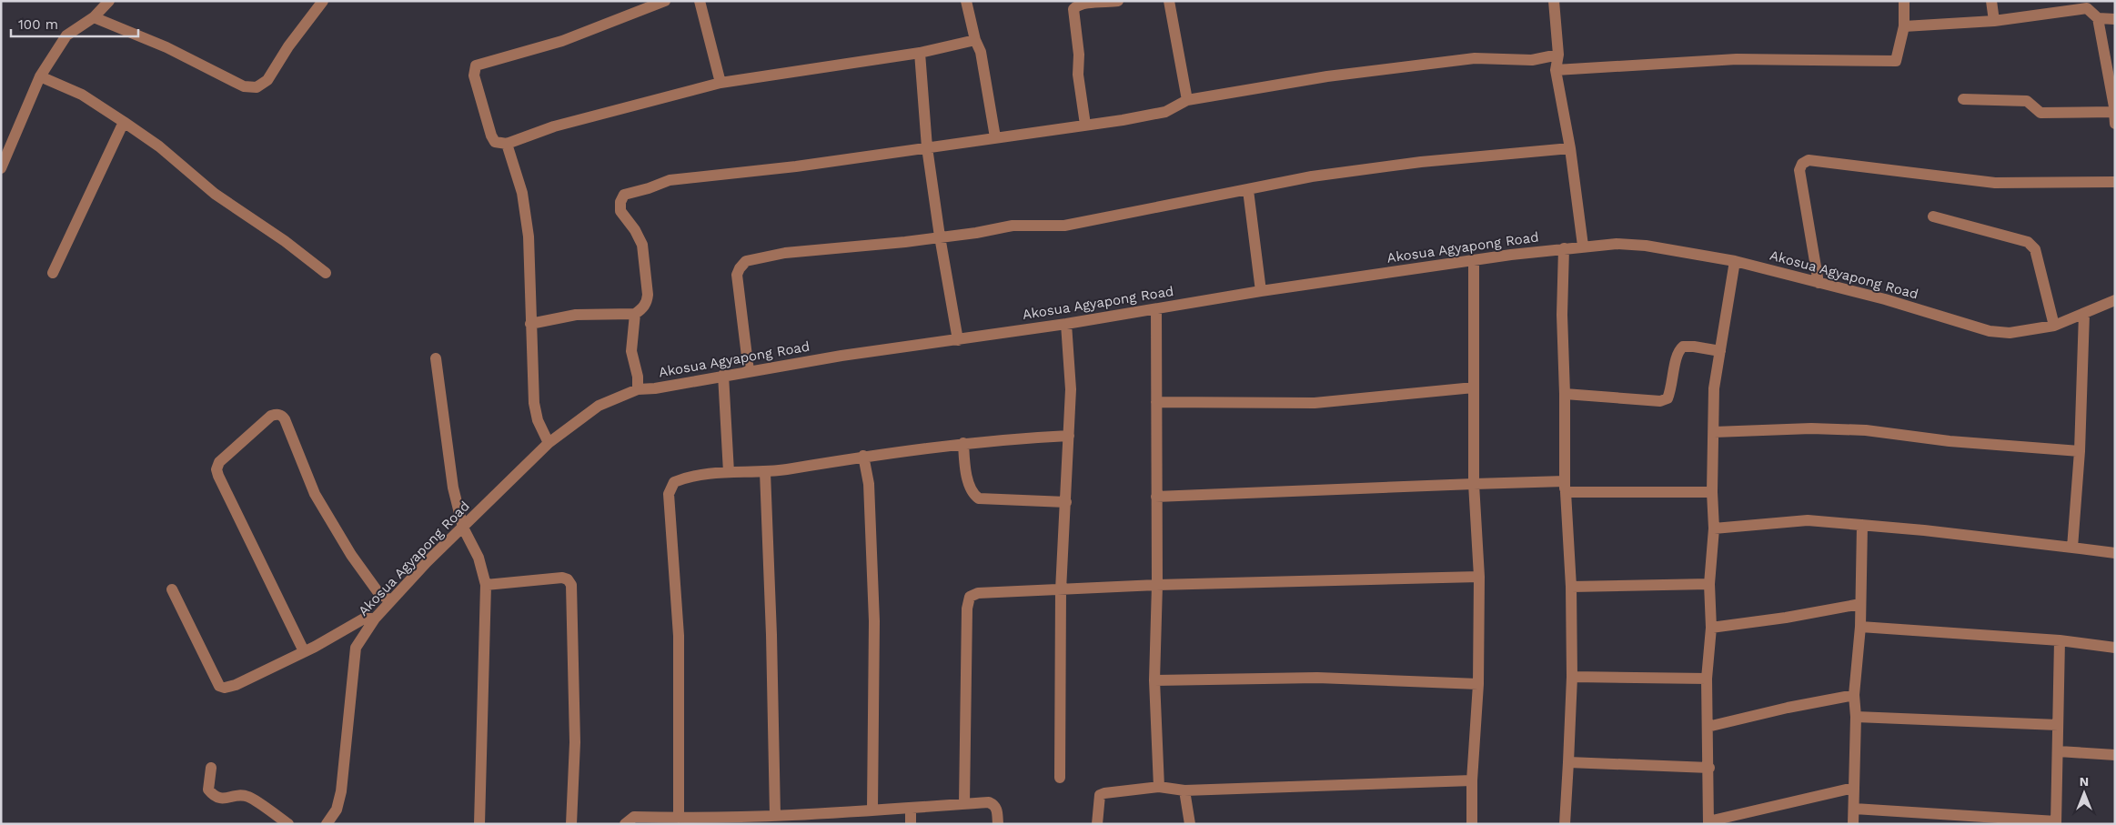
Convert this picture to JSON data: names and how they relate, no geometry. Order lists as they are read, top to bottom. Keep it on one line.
{"streets":{"street":["Akosua Agyapong Road"]},"scale_bar":"100 m","north":"top"}
